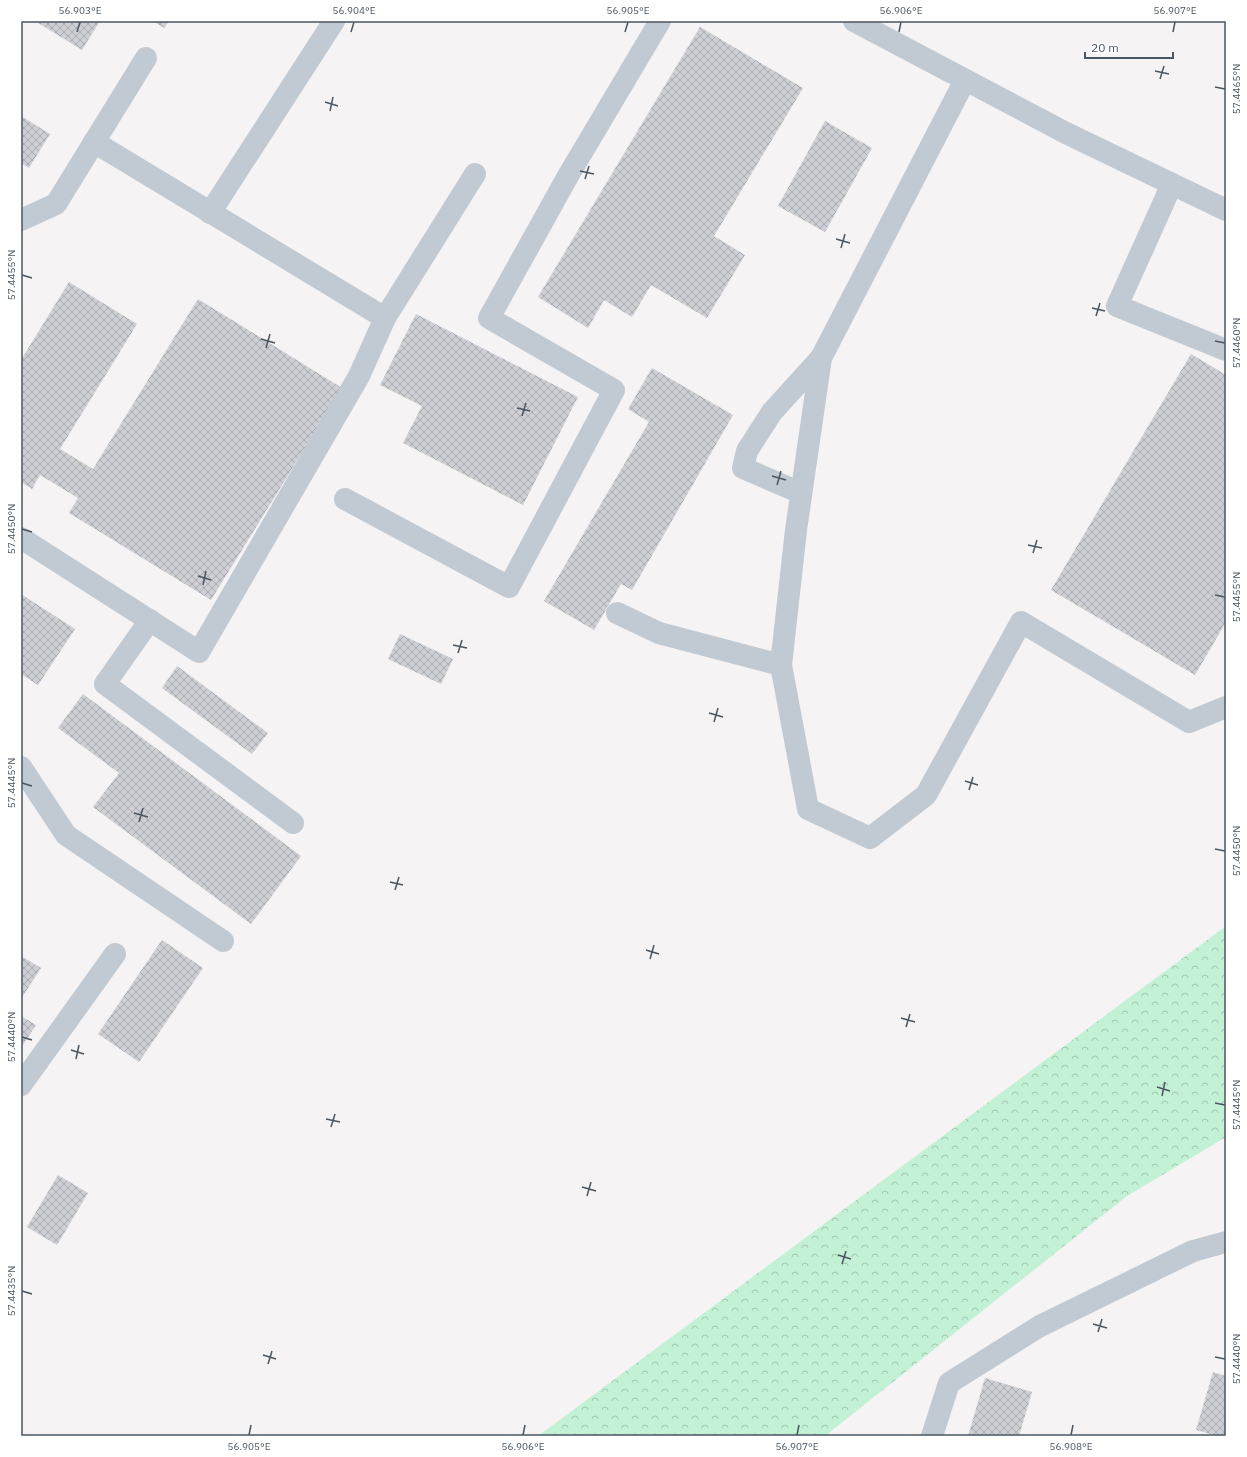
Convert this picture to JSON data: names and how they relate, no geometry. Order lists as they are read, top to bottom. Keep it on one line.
{"scale_bar":"20 m","coordinates":["56.903°E","56.904°E","56.905°E","56.906°E","56.907°E","57.4465°N","57.4455°N","57.4460°N","57.4450°N","57.4445°N","57.4440°N","57.4435°N","56.908°E"]}
